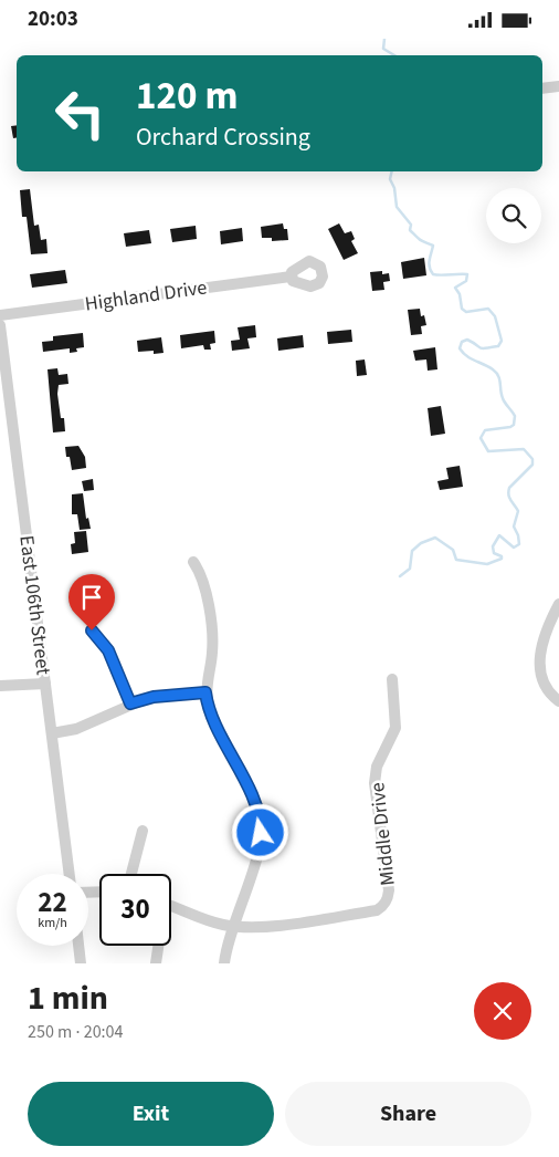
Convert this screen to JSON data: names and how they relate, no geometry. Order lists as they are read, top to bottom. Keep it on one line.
{"streets":{"street":["Highland Drive","East 106th Street","Middle Drive"]},"page":{"status":"20:03","turn":["120 m","Orchard Crossing"],"speed":"22 km/h","limit":"30","heading":["1 min","250 m · 20:04"],"buttons":["Exit","Share"]}}
